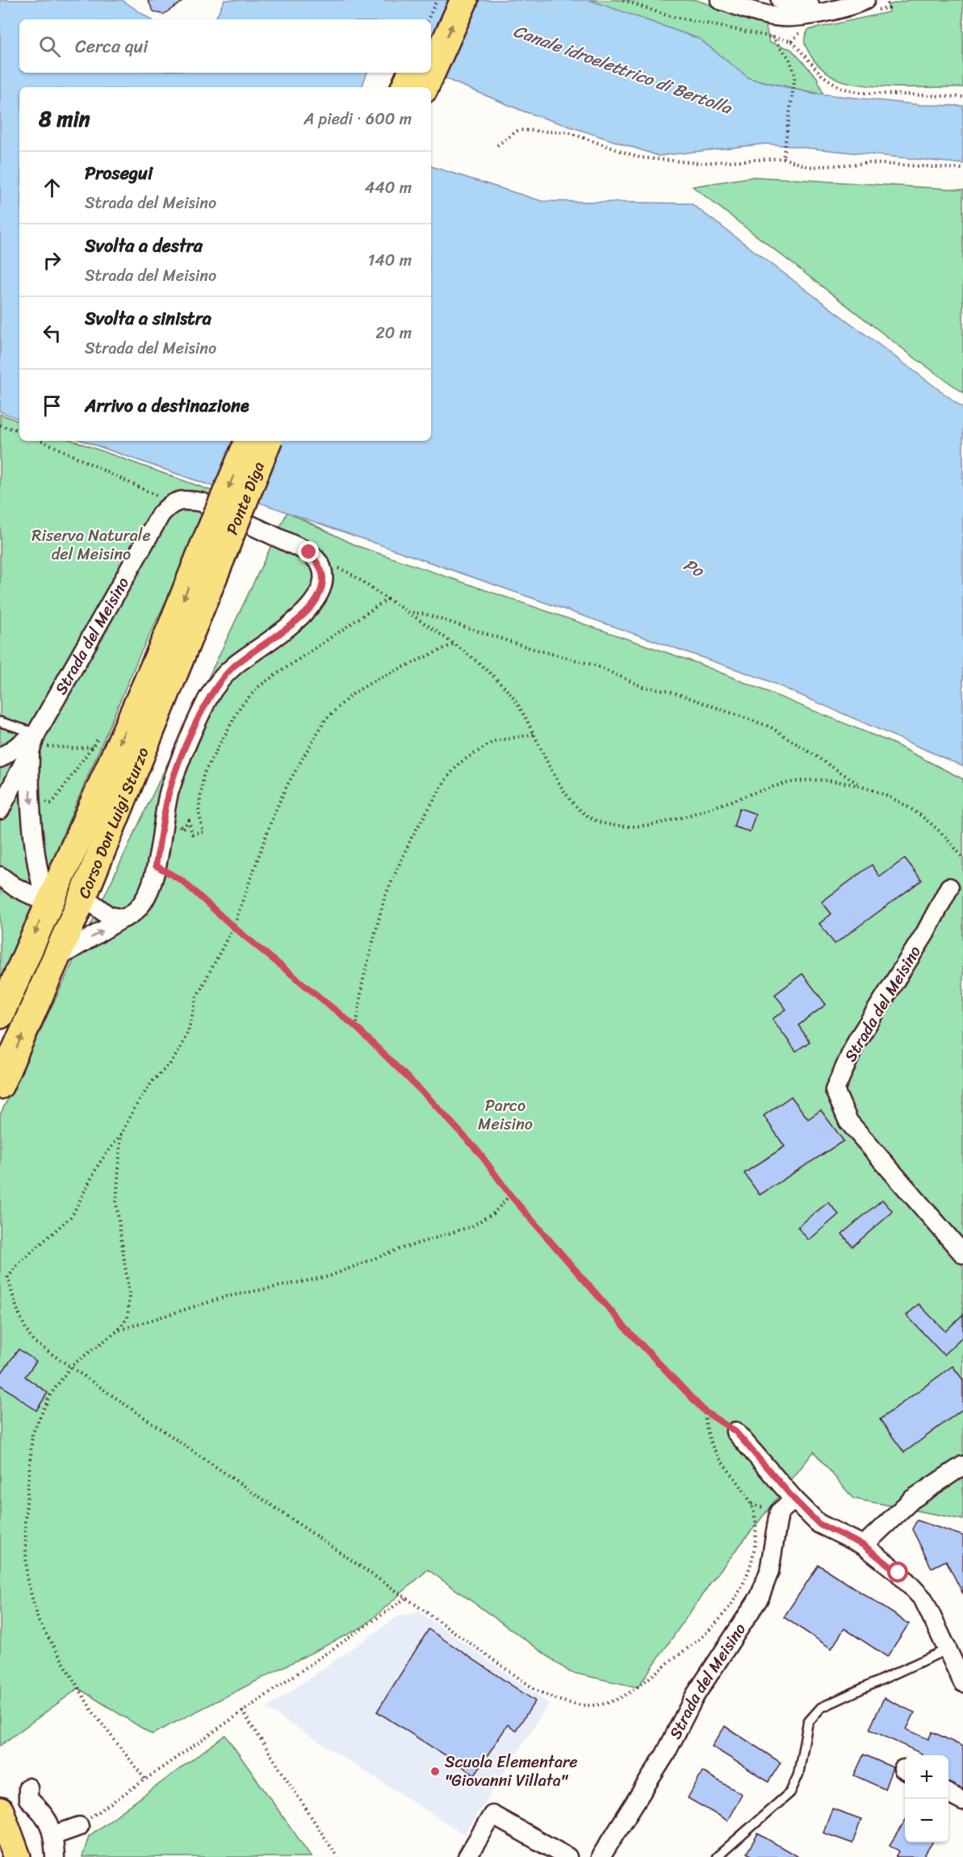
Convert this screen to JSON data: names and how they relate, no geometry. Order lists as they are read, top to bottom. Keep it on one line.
{"streets":{"main road":["Ponte Diga","Corso Don Luigi Sturzo"],"street":["Strada del Meisino"]},"crossings":[["Ponte Diga","Corso Don Luigi Sturzo"],["Strada del Meisino","Corso Don Luigi Sturzo"]],"water":["Canale idroelettrico di Bertolla","Po"],"parks":["Riserva Naturale del Meisino","Parco Meisino"],"places":["Scuola Elementare \"Giovanni Villata\""],"page":{"search":"Cerca qui","heading":["8 min","A piedi · 600 m"],"list":[["Prosegui","Strada del Meisino","440 m"],["Svolta a destra","Strada del Meisino","140 m"],["Svolta a sinistra","Strada del Meisino","20 m"],"Arrivo a destinazione"],"map_buttons":["+","−"]}}
